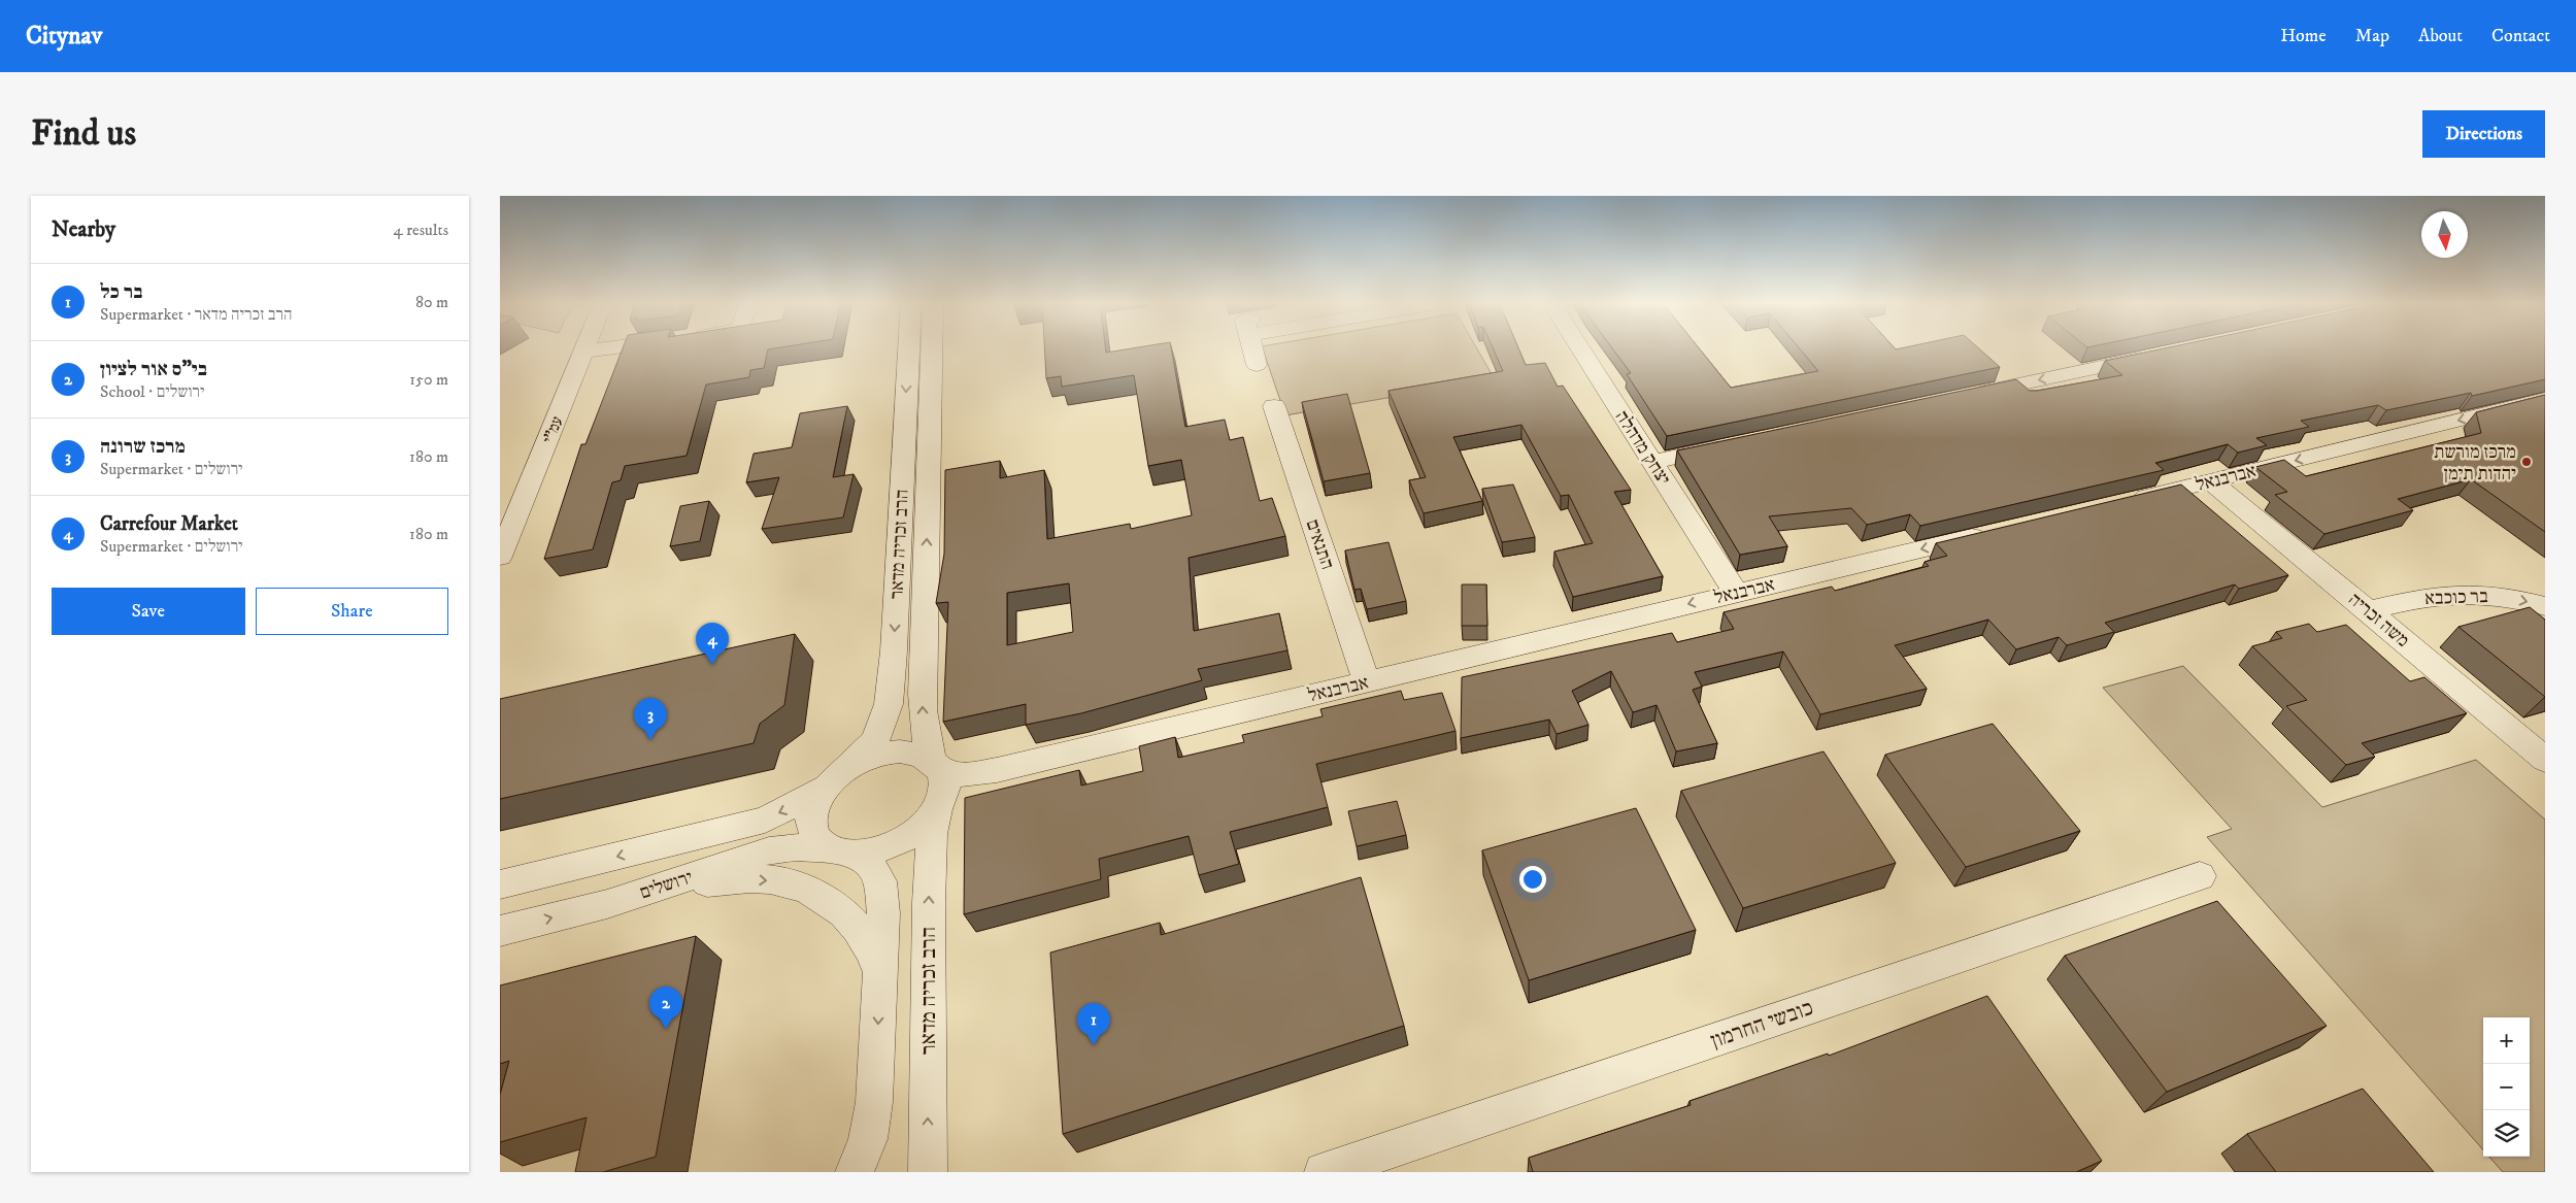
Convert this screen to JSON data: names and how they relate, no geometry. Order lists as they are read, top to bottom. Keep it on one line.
{"streets":{"street":["עמ\"י","יצחק מדהלה","אברבנאל","הרב זכריה מדאר","התנאים","בר כוכבא","משה זכריה","ירושלים","כובשי החרמון"]},"crossings":[["יצחק מדהלה","אברבנאל"],["אברבנאל","הרב זכריה מדאר"],["אברבנאל","התנאים"],["אברבנאל","משה זכריה"],["אברבנאל","ירושלים"],["הרב זכריה מדאר","ירושלים"],["בר כוכבא","משה זכריה"]],"one_way":["אברבנאל","בר כוכבא"],"places":["מרכז מורשת יהדות תימן"],"north":"bottom","page":{"header":"Citynav","nav":["Home","Map","About","Contact"],"buttons":["Directions",["Save","Share"]],"title":"Find us","heading":["Nearby","4 results"],"list":[{"mark":"1","name":"בר כל","note":"Supermarket · הרב זכריה מדאר","value":"80 m"},{"mark":"2","name":"בי\"ס אור לציון","note":"School · ירושלים","value":"150 m"},{"mark":"3","name":"מרכז שרונה","note":"Supermarket · ירושלים","value":"180 m"},{"mark":"4","name":"Carrefour Market","note":"Supermarket · ירושלים","value":"180 m"}],"pins":["4","3","2","1"],"map_buttons":["+","−"]}}
